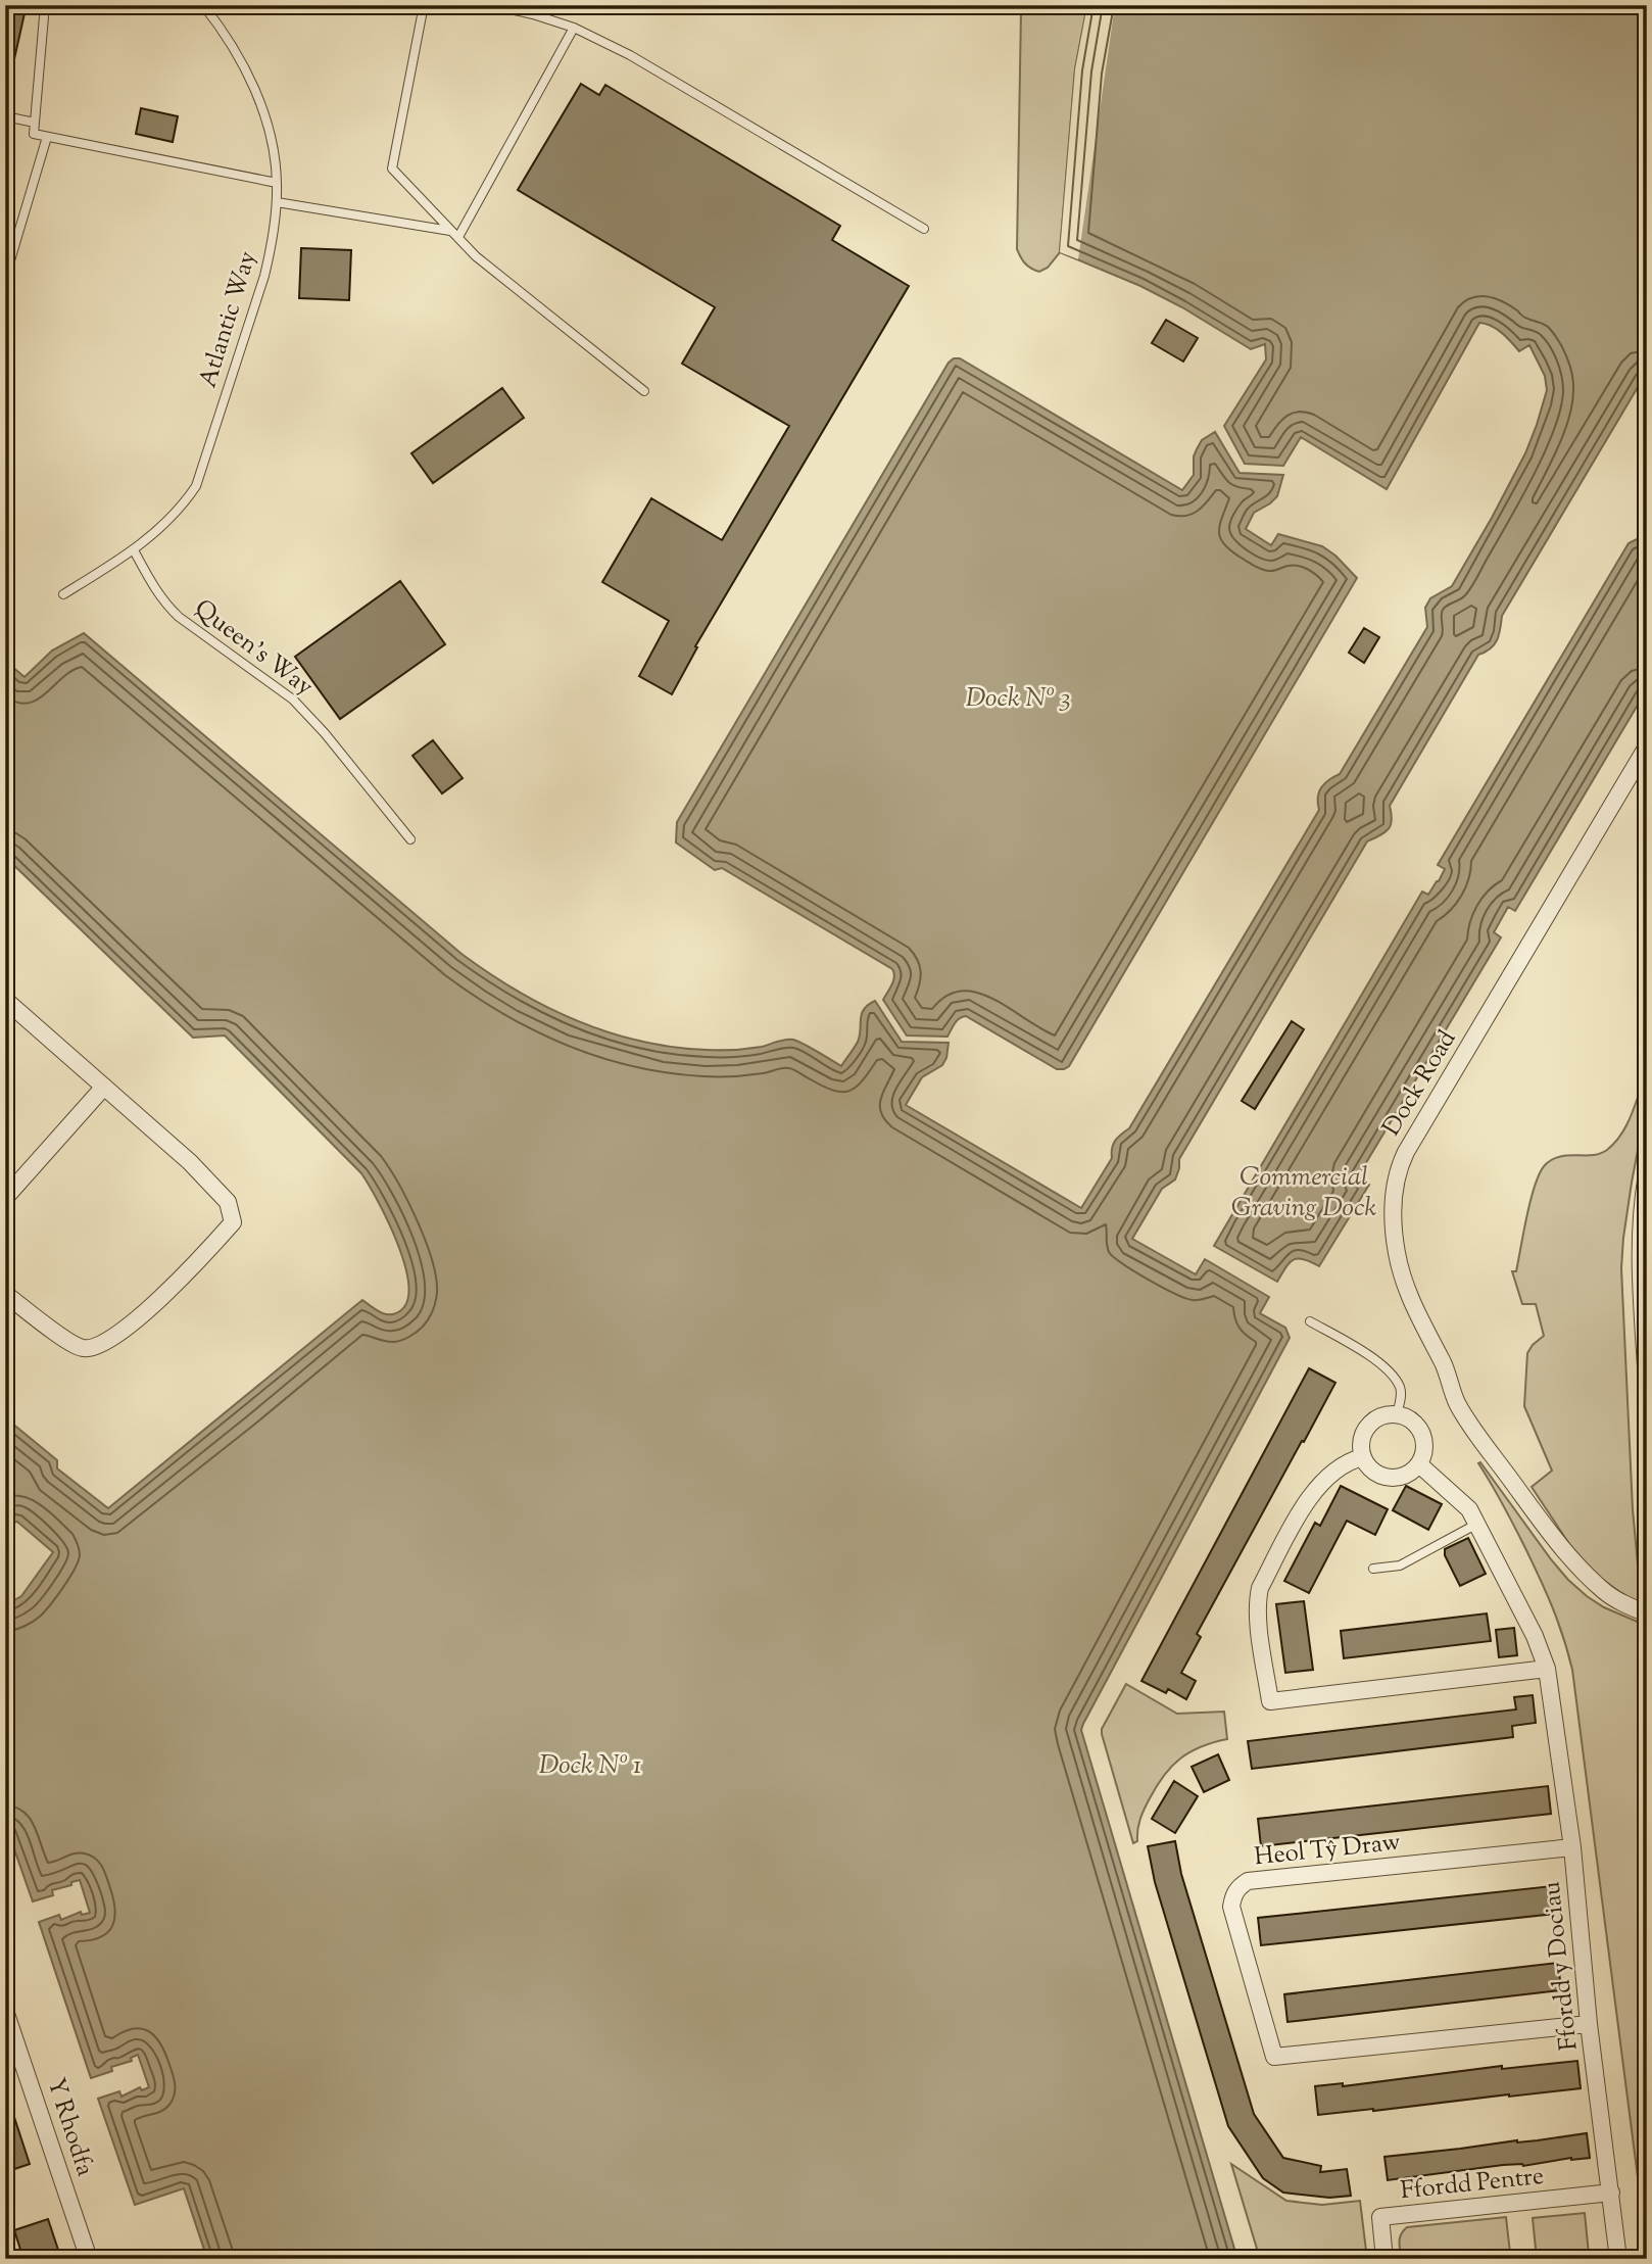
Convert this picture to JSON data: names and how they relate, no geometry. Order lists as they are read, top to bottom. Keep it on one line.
{"streets":{"street":["Dock Road","Heol Tŷ Draw","Ffordd y Dociau","Y Rhodfa","Ffordd Pentre"],"lane":["Atlantic Way","Queen's Way"]},"crossings":[["Atlantic Way","Queen's Way"],["Heol Tŷ Draw","Ffordd y Dociau"],["Ffordd y Dociau","Ffordd Pentre"]],"water":["Dock Nº 3","Commercial Graving Dock","Dock Nº 1"]}
